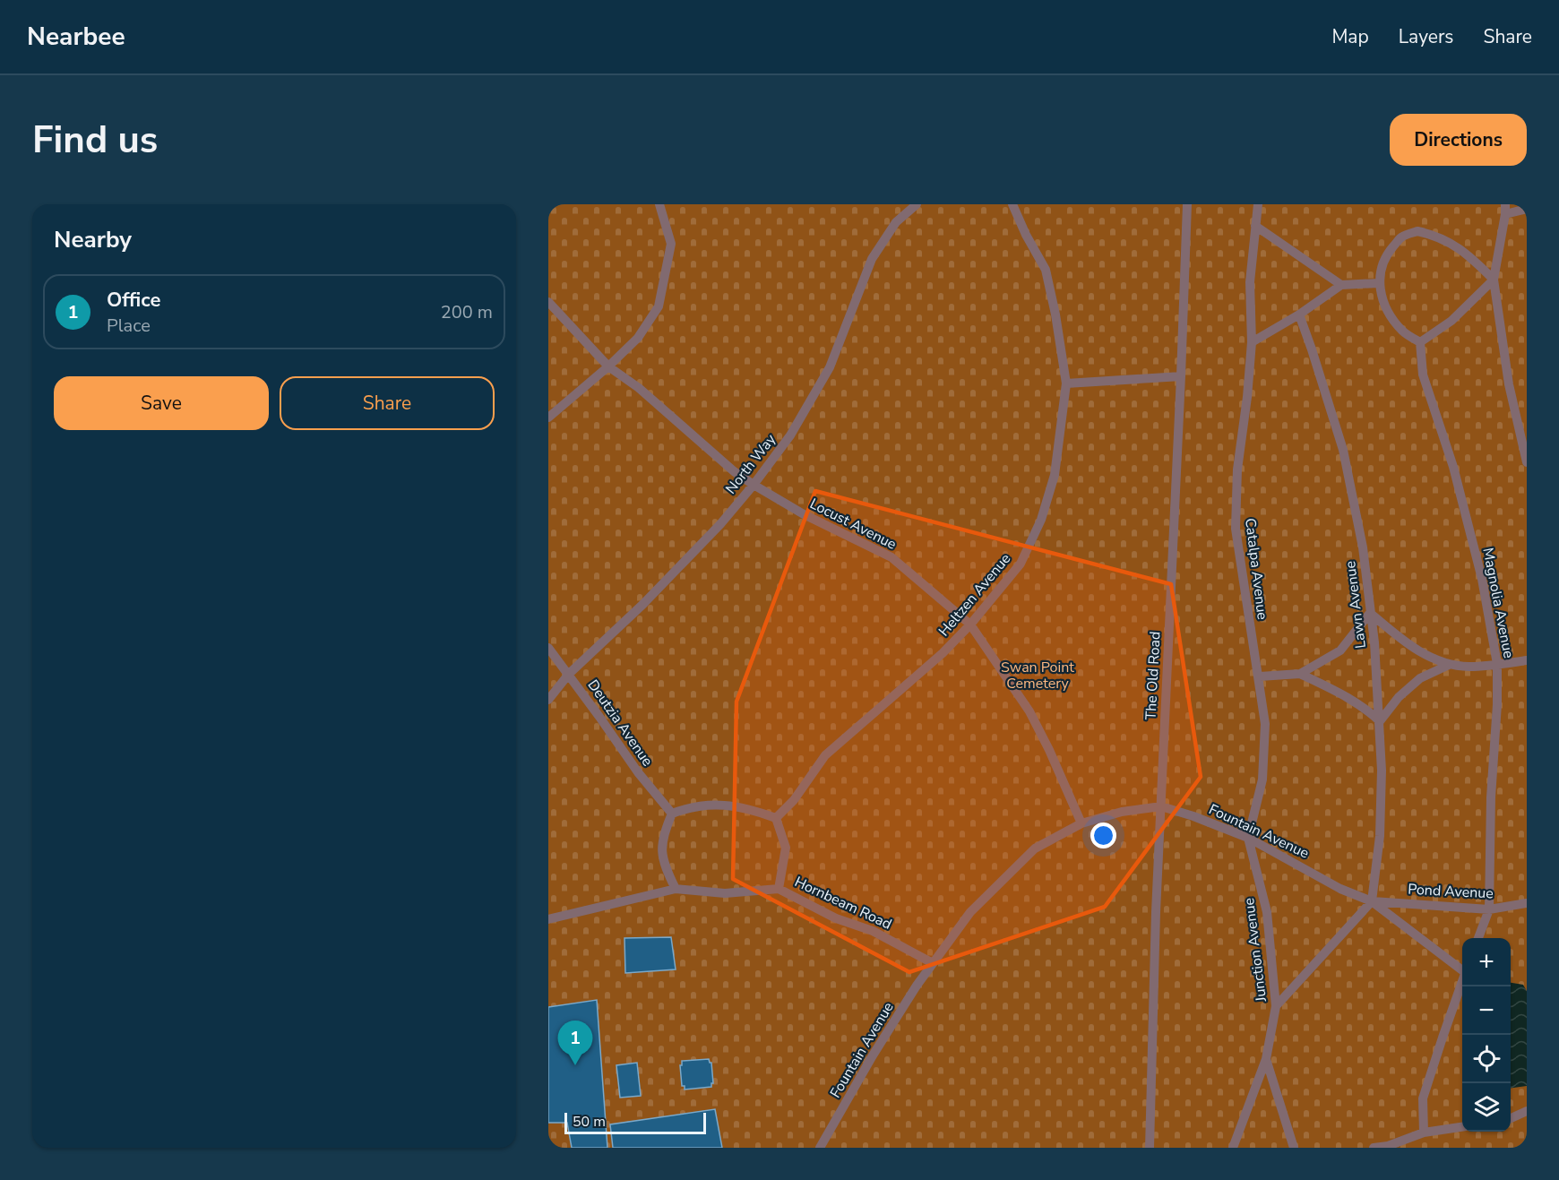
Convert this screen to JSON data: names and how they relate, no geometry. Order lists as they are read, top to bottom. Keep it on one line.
{"streets":{"lane":["North Way","Locust Avenue","Catalpa Avenue","Heltzen Avenue","Magnolia Avenue","Lawn Avenue","The Old Road","Deutzia Avenue","Fountain Avenue","Pond Avenue","Hornbeam Road","Junction Avenue"]},"crossings":[["North Way","Locust Avenue"],["North Way","Deutzia Avenue"],["Locust Avenue","Heltzen Avenue"],["Locust Avenue","Fountain Avenue"],["Catalpa Avenue","Fountain Avenue"],["Catalpa Avenue","Junction Avenue"],["Heltzen Avenue","Deutzia Avenue"],["Heltzen Avenue","Hornbeam Road"],["Magnolia Avenue","Pond Avenue"],["Lawn Avenue","Fountain Avenue"],["Lawn Avenue","Pond Avenue"],["The Old Road","Fountain Avenue"],["Deutzia Avenue","Hornbeam Road"],["Fountain Avenue","Pond Avenue"],["Fountain Avenue","Hornbeam Road"],["Fountain Avenue","Junction Avenue"]],"parks":["Swan Point Cemetery"],"scale_bar":"50 m","page":{"header":"Nearbee","nav":["Map","Layers","Share"],"buttons":["Directions",["Save","Share"]],"title":"Find us","heading":"Nearby","list":[{"mark":"1","name":"Office","note":"Place","value":"200 m"}],"map_buttons":["+","−"],"pins":"1","scale":"50 m"}}
